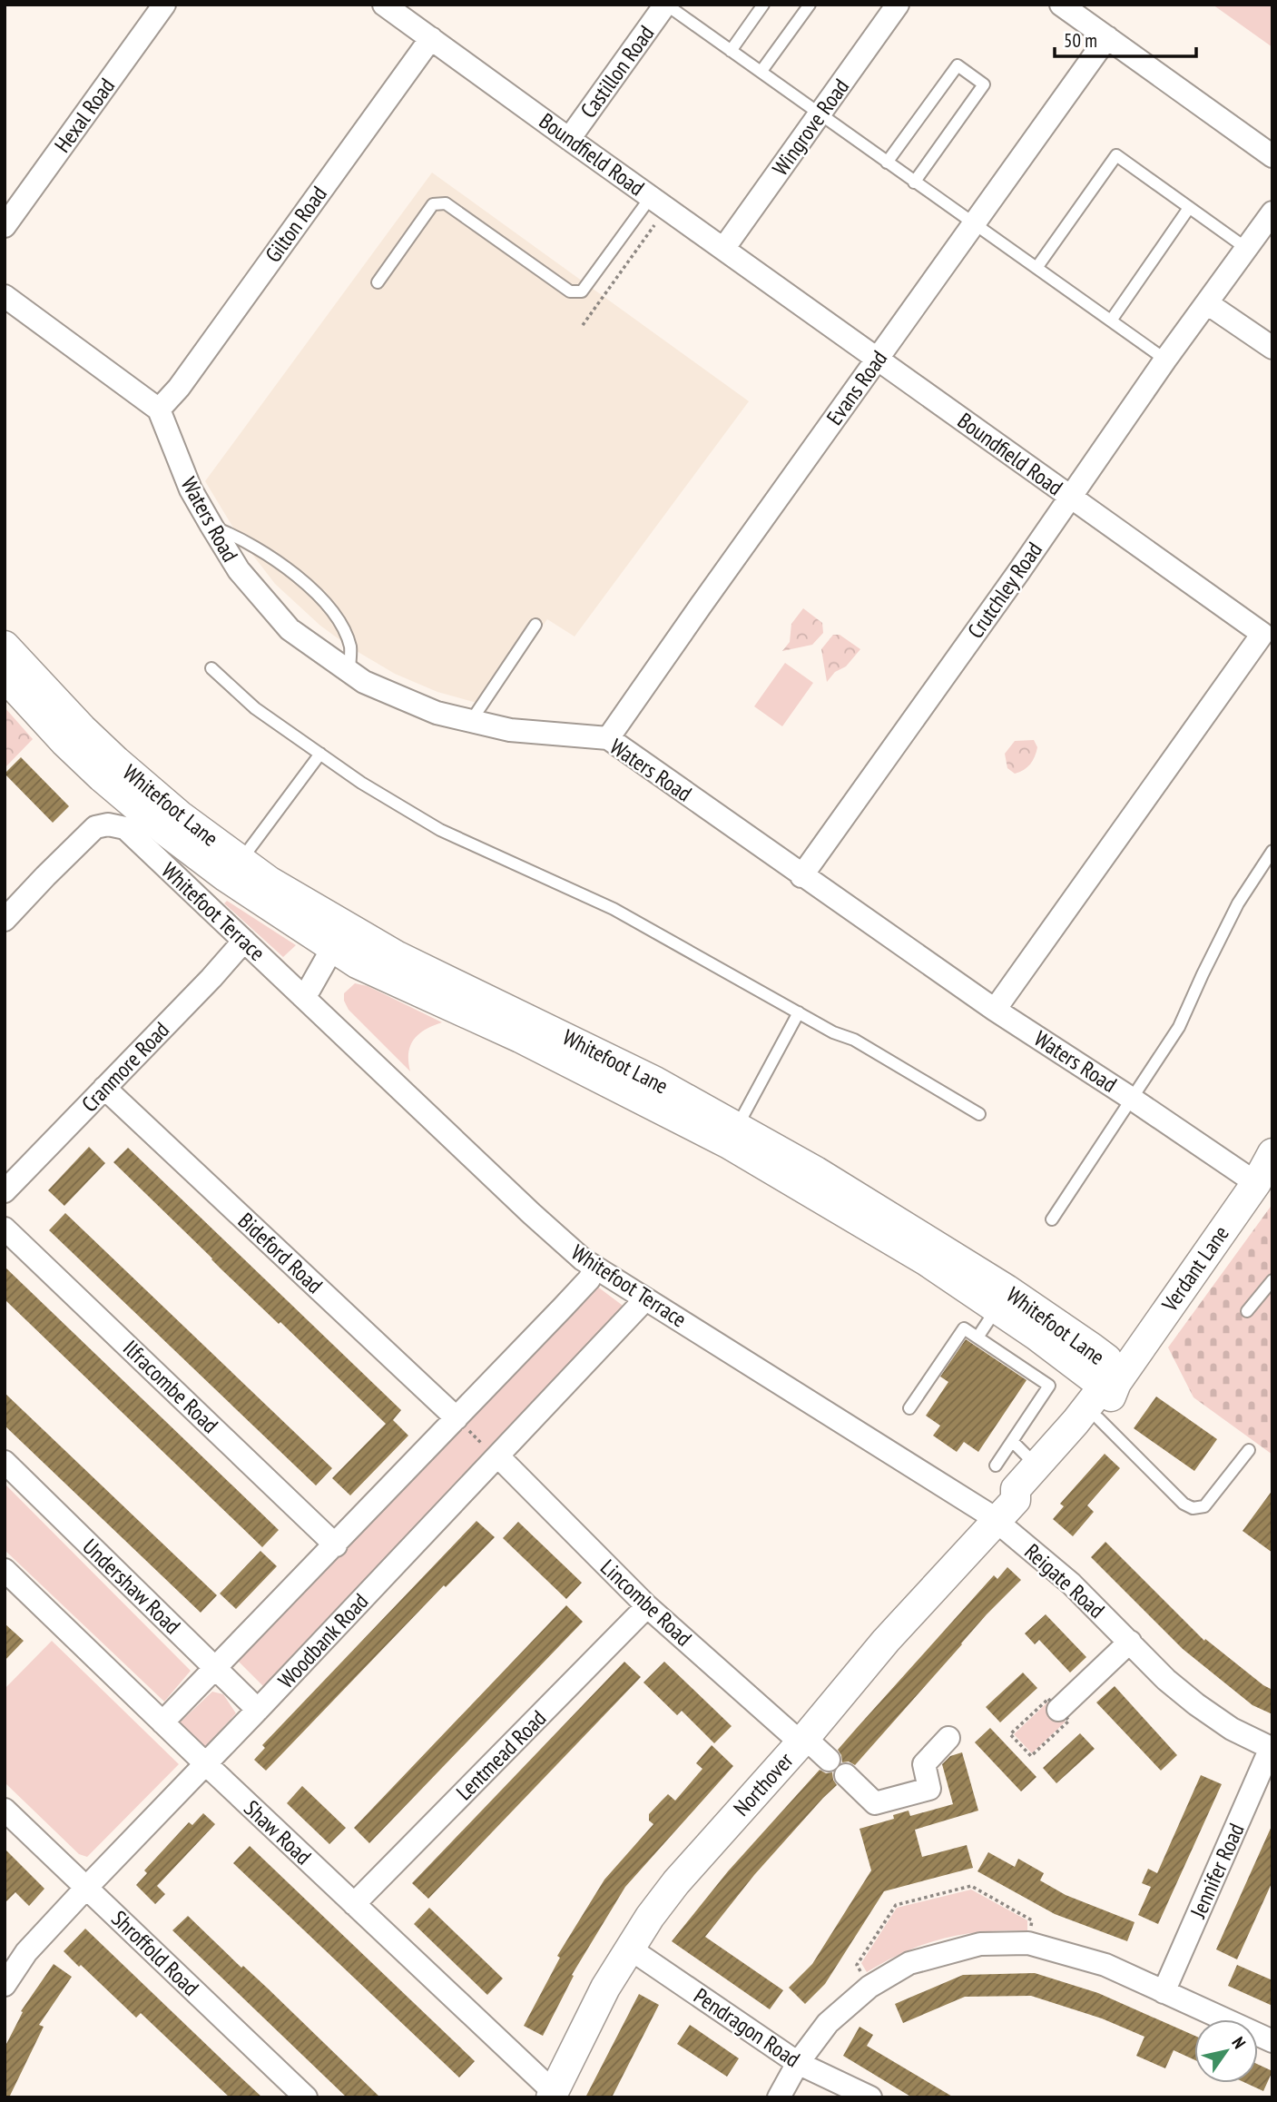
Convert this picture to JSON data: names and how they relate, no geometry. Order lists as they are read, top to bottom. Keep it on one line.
{"streets":{"street":["Castillon Road","Hexal Road","Wingrove Road","Boundfield Road","Gilton Road","Evans Road","Waters Road","Crutchley Road","Whitefoot Lane","Whitefoot Terrace","Cranmore Road","Bideford Road","Verdant Lane","Ilfracombe Road","Reigate Road","Undershaw Road","Lincombe Road","Woodbank Road","Lentmead Road","Northover","Shaw Road","Jennifer Road","Shroffold Road","Pendragon Road"]},"crossings":[["Castillon Road","Boundfield Road"],["Wingrove Road","Boundfield Road"],["Boundfield Road","Gilton Road"],["Boundfield Road","Evans Road"],["Boundfield Road","Waters Road"],["Boundfield Road","Crutchley Road"],["Gilton Road","Waters Road"],["Evans Road","Waters Road"],["Waters Road","Crutchley Road"],["Waters Road","Verdant Lane"],["Whitefoot Lane","Verdant Lane"],["Whitefoot Lane","Northover"],["Whitefoot Terrace","Cranmore Road"],["Whitefoot Terrace","Reigate Road"],["Whitefoot Terrace","Woodbank Road"],["Whitefoot Terrace","Northover"],["Cranmore Road","Bideford Road"],["Verdant Lane","Northover"],["Reigate Road","Northover"],["Reigate Road","Jennifer Road"],["Undershaw Road","Woodbank Road"],["Lincombe Road","Woodbank Road"],["Lincombe Road","Lentmead Road"],["Lincombe Road","Northover"],["Woodbank Road","Shaw Road"],["Woodbank Road","Shroffold Road"],["Lentmead Road","Shaw Road"],["Northover","Shaw Road"],["Northover","Pendragon Road"]],"scale_bar":"50 m","north":"top right"}
